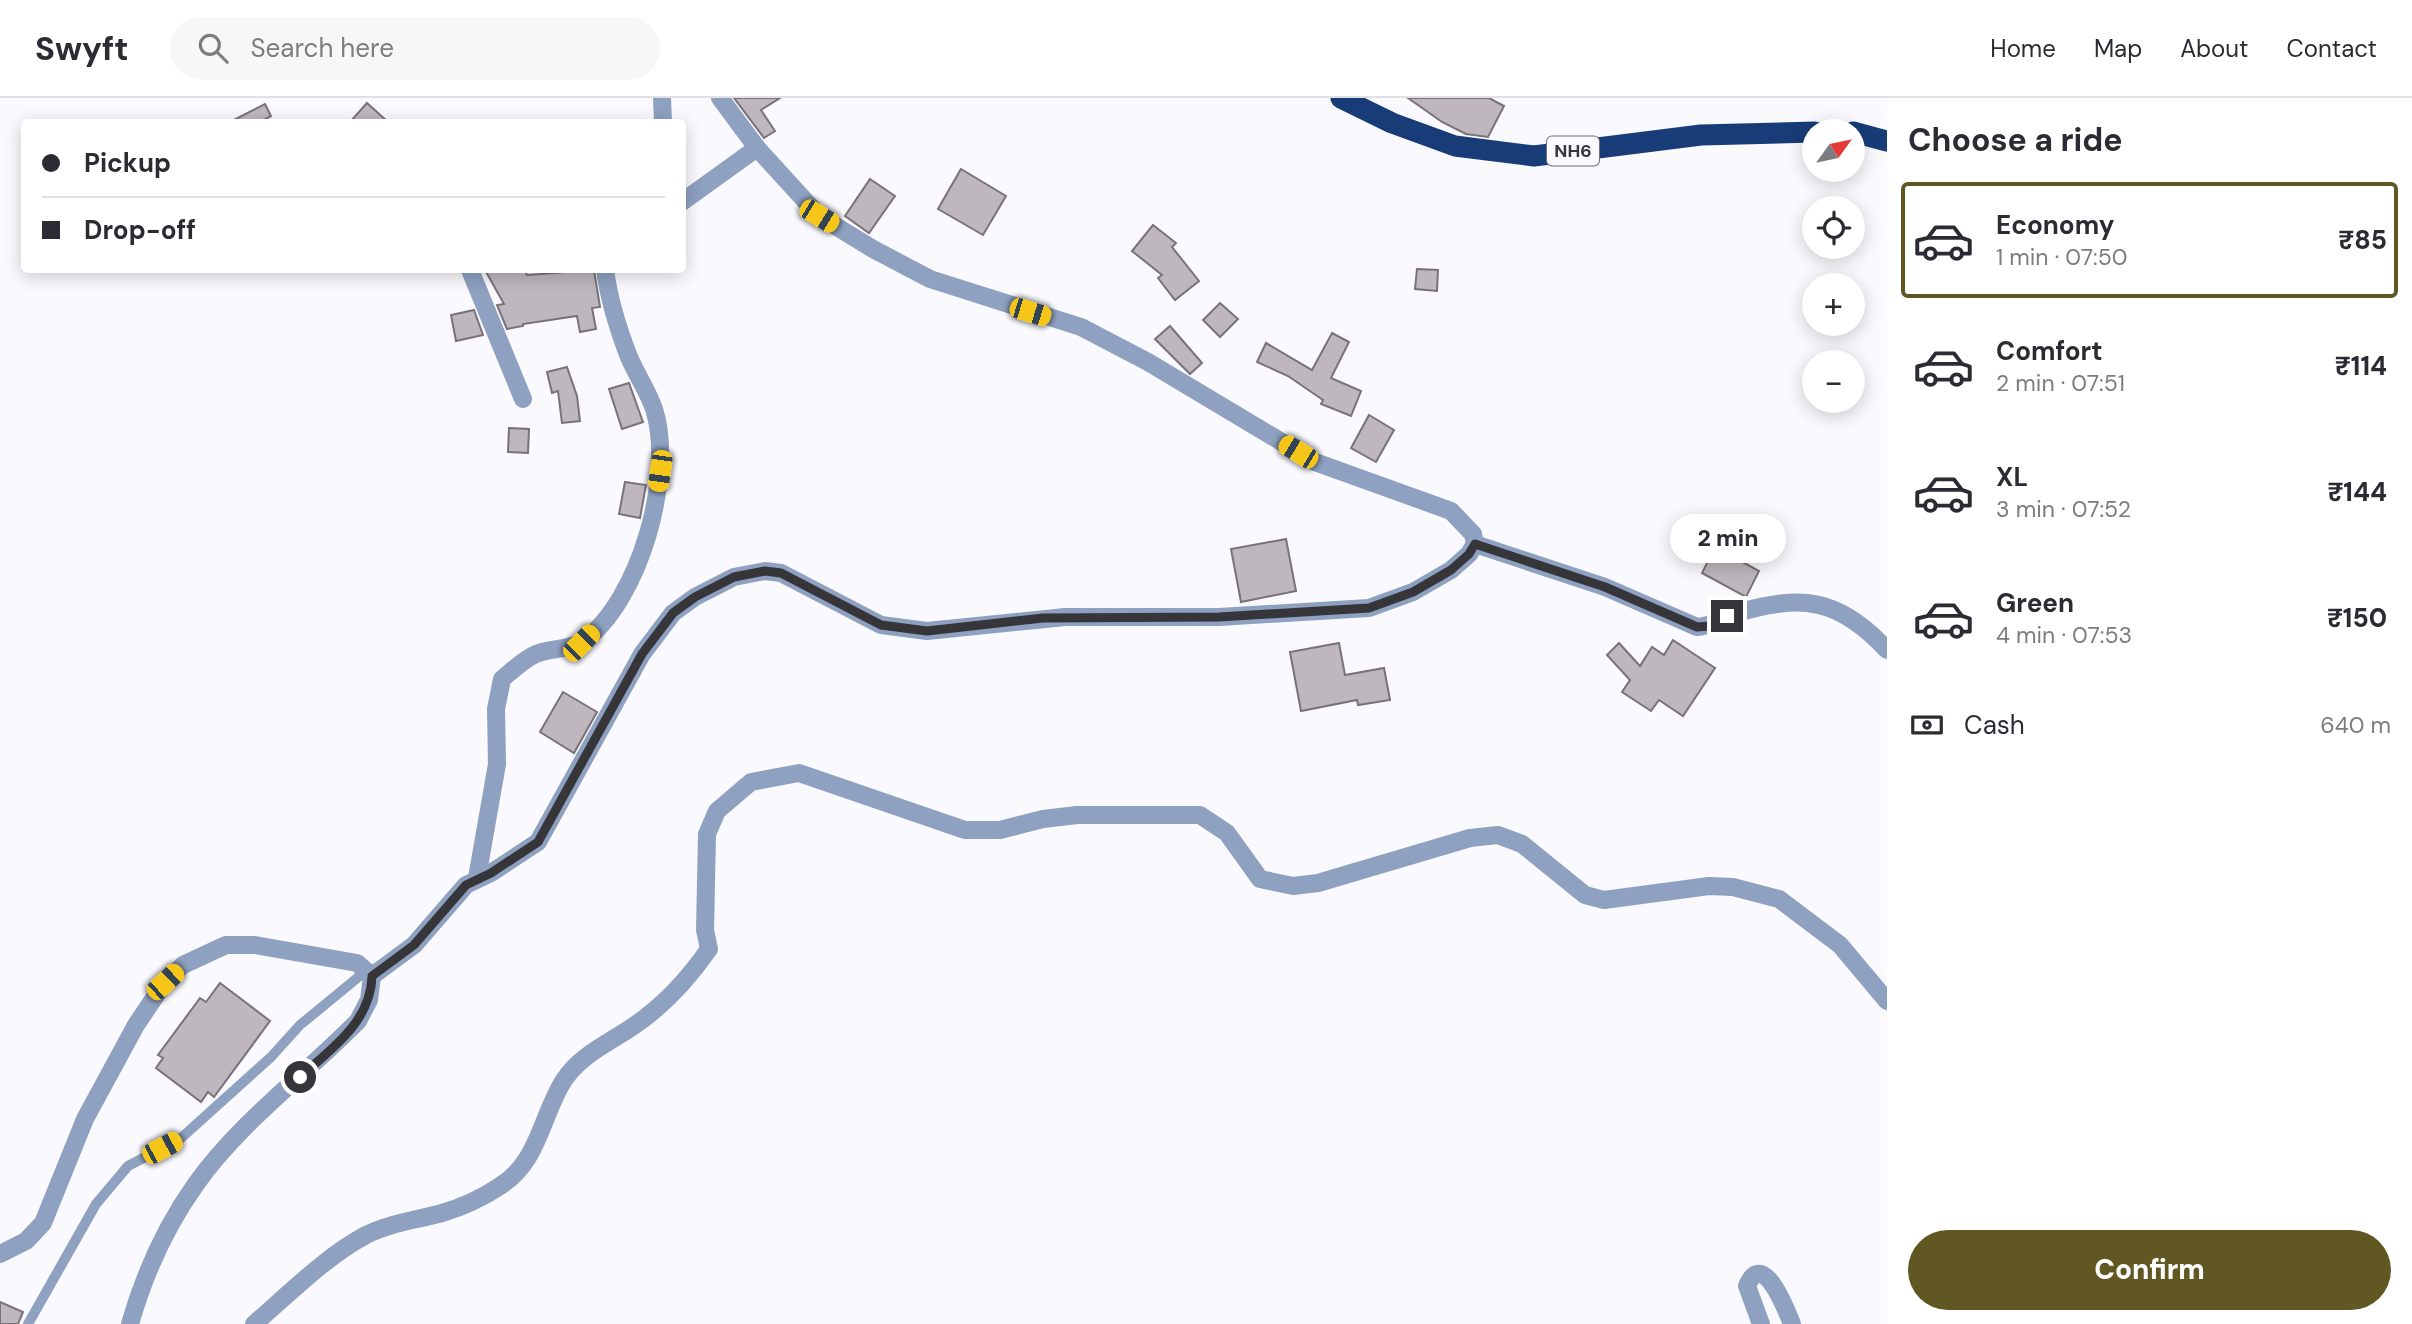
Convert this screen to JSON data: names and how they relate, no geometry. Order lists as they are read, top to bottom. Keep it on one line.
{"streets":{"highway":["NH6"]},"north":"top right","page":{"header":"Swyft","search":"Search here","nav":["Home","Map","About","Contact"],"heading":"Choose a ride","map_buttons":["+","−"],"banner":["Pickup","Drop-off"],"list":[{"name":"Economy","note":"1 min · 07:50","value":"₹85"},{"name":"Comfort","note":"2 min · 07:51","value":"₹114"},{"name":"XL","note":"3 min · 07:52","value":"₹144"},{"name":"Green","note":"4 min · 07:53","value":"₹150"}],"bubble":"2 min","pay":["Cash","640 m"],"buttons":"Confirm"}}
